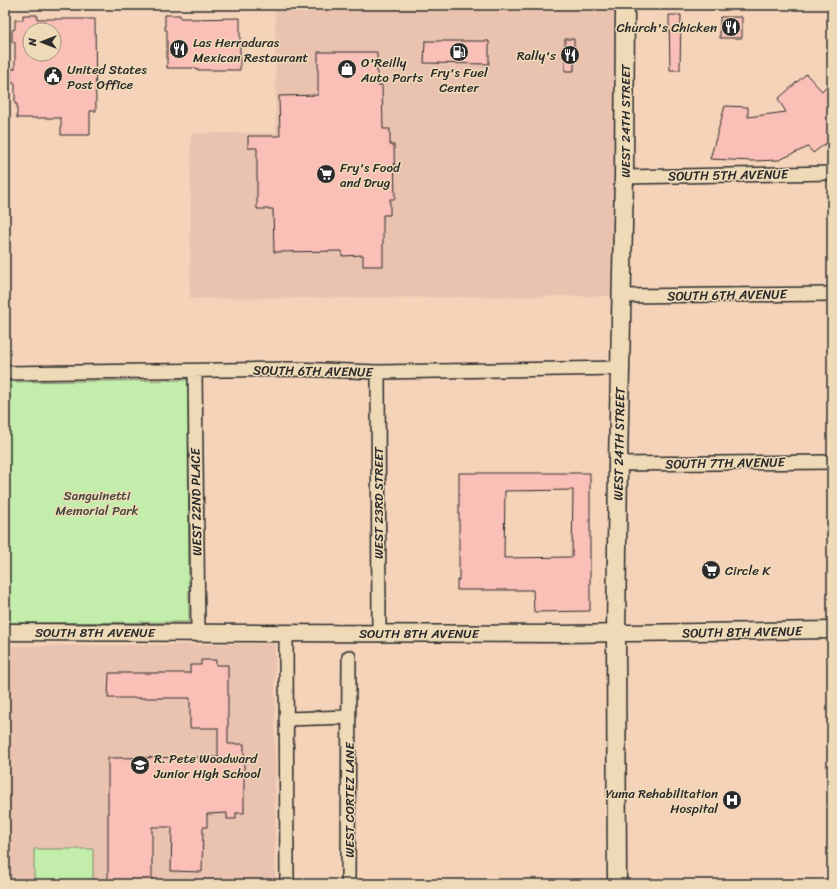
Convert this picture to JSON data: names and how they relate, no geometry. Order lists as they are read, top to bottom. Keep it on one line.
{"streets":{"main road":["WEST 24TH STREET"],"street":["SOUTH 5TH AVENUE","SOUTH 6TH AVENUE","SOUTH 7TH AVENUE","WEST 22ND PLACE","WEST 23RD STREET","SOUTH 8TH AVENUE","WEST CORTEZ LANE"]},"crossings":[["WEST 24TH STREET","SOUTH 5TH AVENUE"],["WEST 24TH STREET","SOUTH 6TH AVENUE"],["WEST 24TH STREET","SOUTH 7TH AVENUE"],["WEST 24TH STREET","SOUTH 8TH AVENUE"],["SOUTH 6TH AVENUE","WEST 22ND PLACE"],["SOUTH 6TH AVENUE","WEST 23RD STREET"],["WEST 22ND PLACE","SOUTH 8TH AVENUE"],["WEST 23RD STREET","SOUTH 8TH AVENUE"]],"parks":["Sanguinetti Memorial Park"],"places":{"restaurant":["Church's Chicken","Las Herraduras Mexican Restaurant","Rally's"],"fuel station":["Fry's Fuel Center"],"shop":["O'Reilly Auto Parts"],"public building":["United States Post Office"],"supermarket":["Fry's Food and Drug","Circle K"],"school or university":["R. Pete Woodward Junior High School"],"hospital":["Yuma Rehabilitation Hospital"]},"north":"left"}
